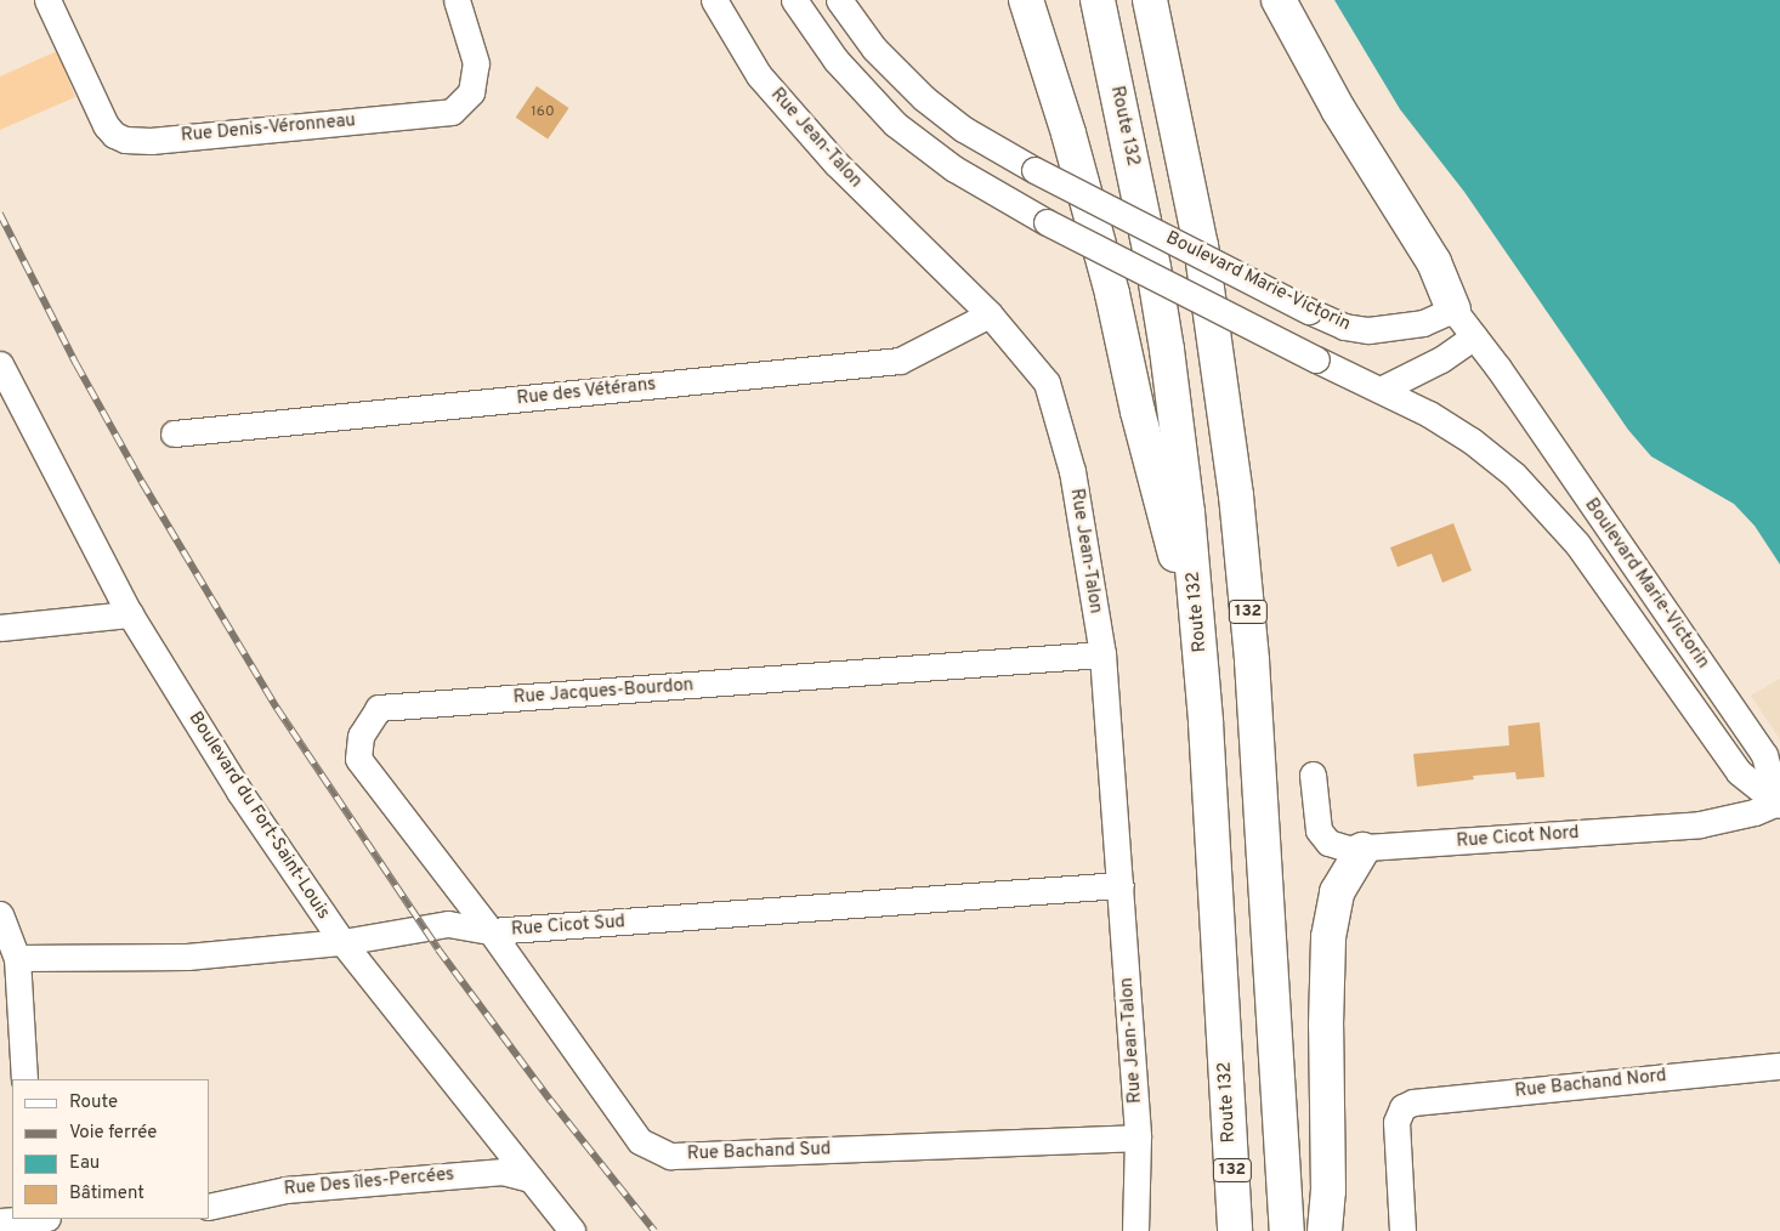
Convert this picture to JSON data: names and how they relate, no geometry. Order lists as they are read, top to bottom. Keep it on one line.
{"streets":{"highway":["Route 132","132"],"street":["Rue Denis-Véronneau","Rue Jean-Talon","Boulevard Marie-Victorin","Rue des Vétérans","Rue Jacques-Bourdon","Boulevard du Fort-Saint-Louis","Rue Cicot Nord","Rue Cicot Sud","Rue Bachand Nord","Rue Bachand Sud","Rue Des îles-Percées"]},"crossings":[["Rue Jean-Talon","Rue des Vétérans"],["Rue Jean-Talon","Rue Jacques-Bourdon"],["Rue Jean-Talon","Rue Cicot Sud"],["Rue Jean-Talon","Rue Bachand Sud"],["Boulevard Marie-Victorin","Rue Cicot Nord"],["Rue Jacques-Bourdon","Rue Cicot Sud"],["Rue Jacques-Bourdon","Rue Bachand Sud"],["Boulevard du Fort-Saint-Louis","Rue Cicot Sud"],["Boulevard du Fort-Saint-Louis","Rue Des îles-Percées"],["Rue Cicot Sud","Rue Bachand Sud"]],"house_numbers":["160"],"legend":["Route","Voie ferrée","Eau","Bâtiment"]}
